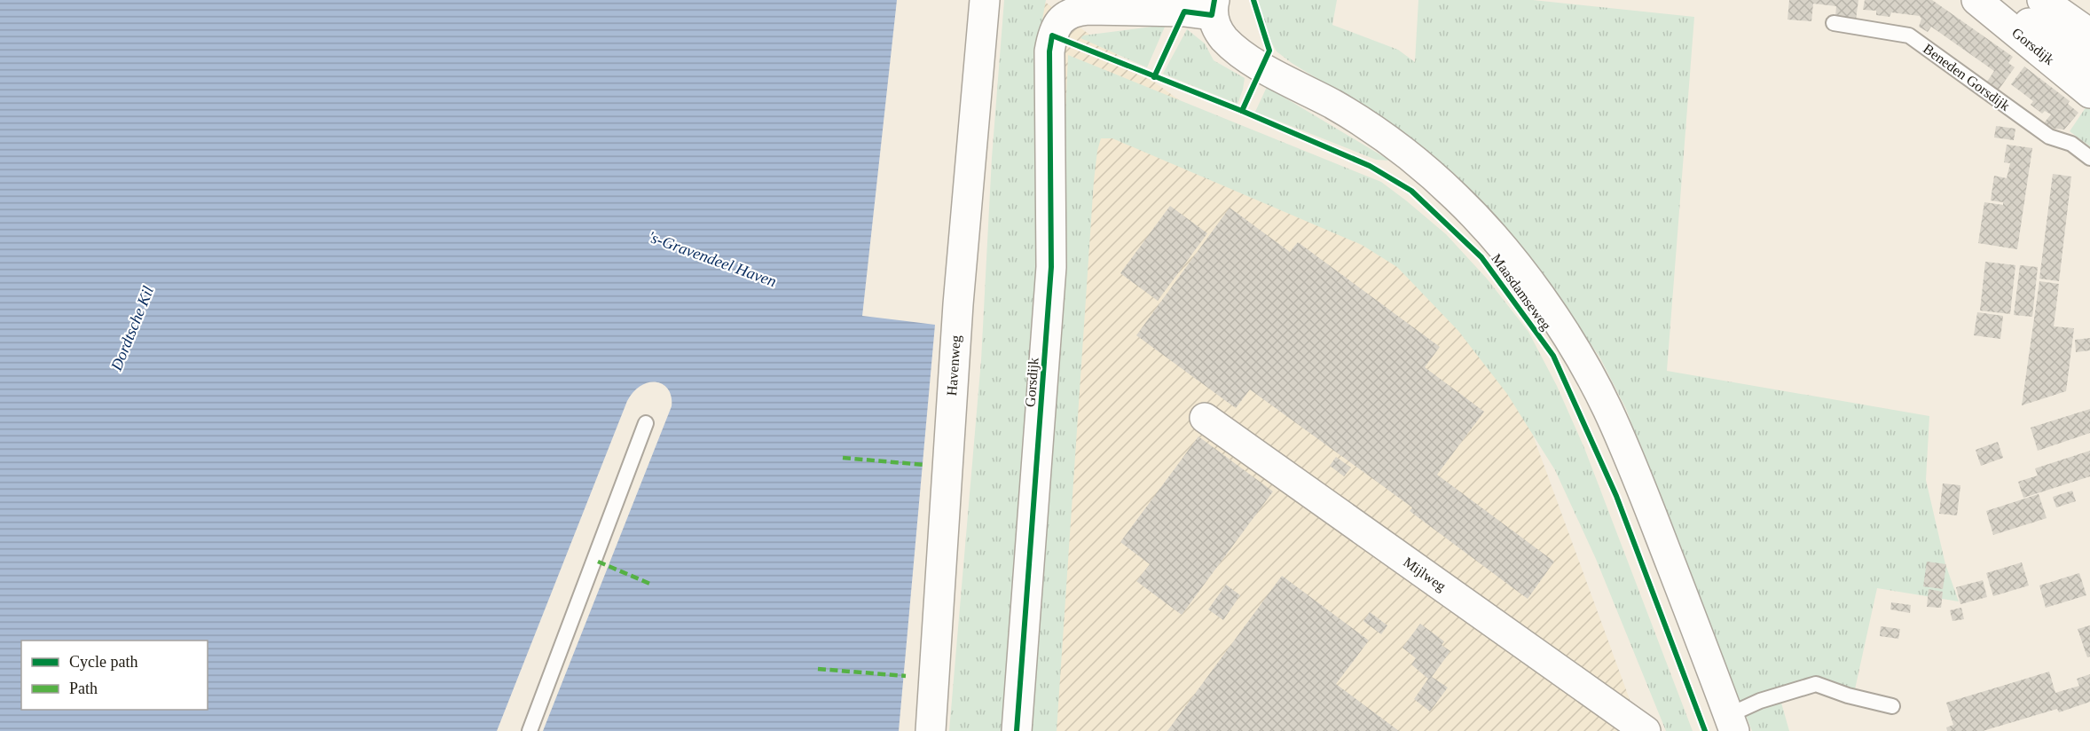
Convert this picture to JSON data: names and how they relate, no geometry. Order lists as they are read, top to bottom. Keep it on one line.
{"streets":{"street":["Gorsdijk","Maasdamseweg","Havenweg","Mijlweg"],"lane":["Beneden Gorsdijk"]},"crossings":[["Gorsdijk","Maasdamseweg"]],"water":["'s-Gravendeel Haven","Dordtsche Kil"],"legend":["Cycle path","Path"]}
